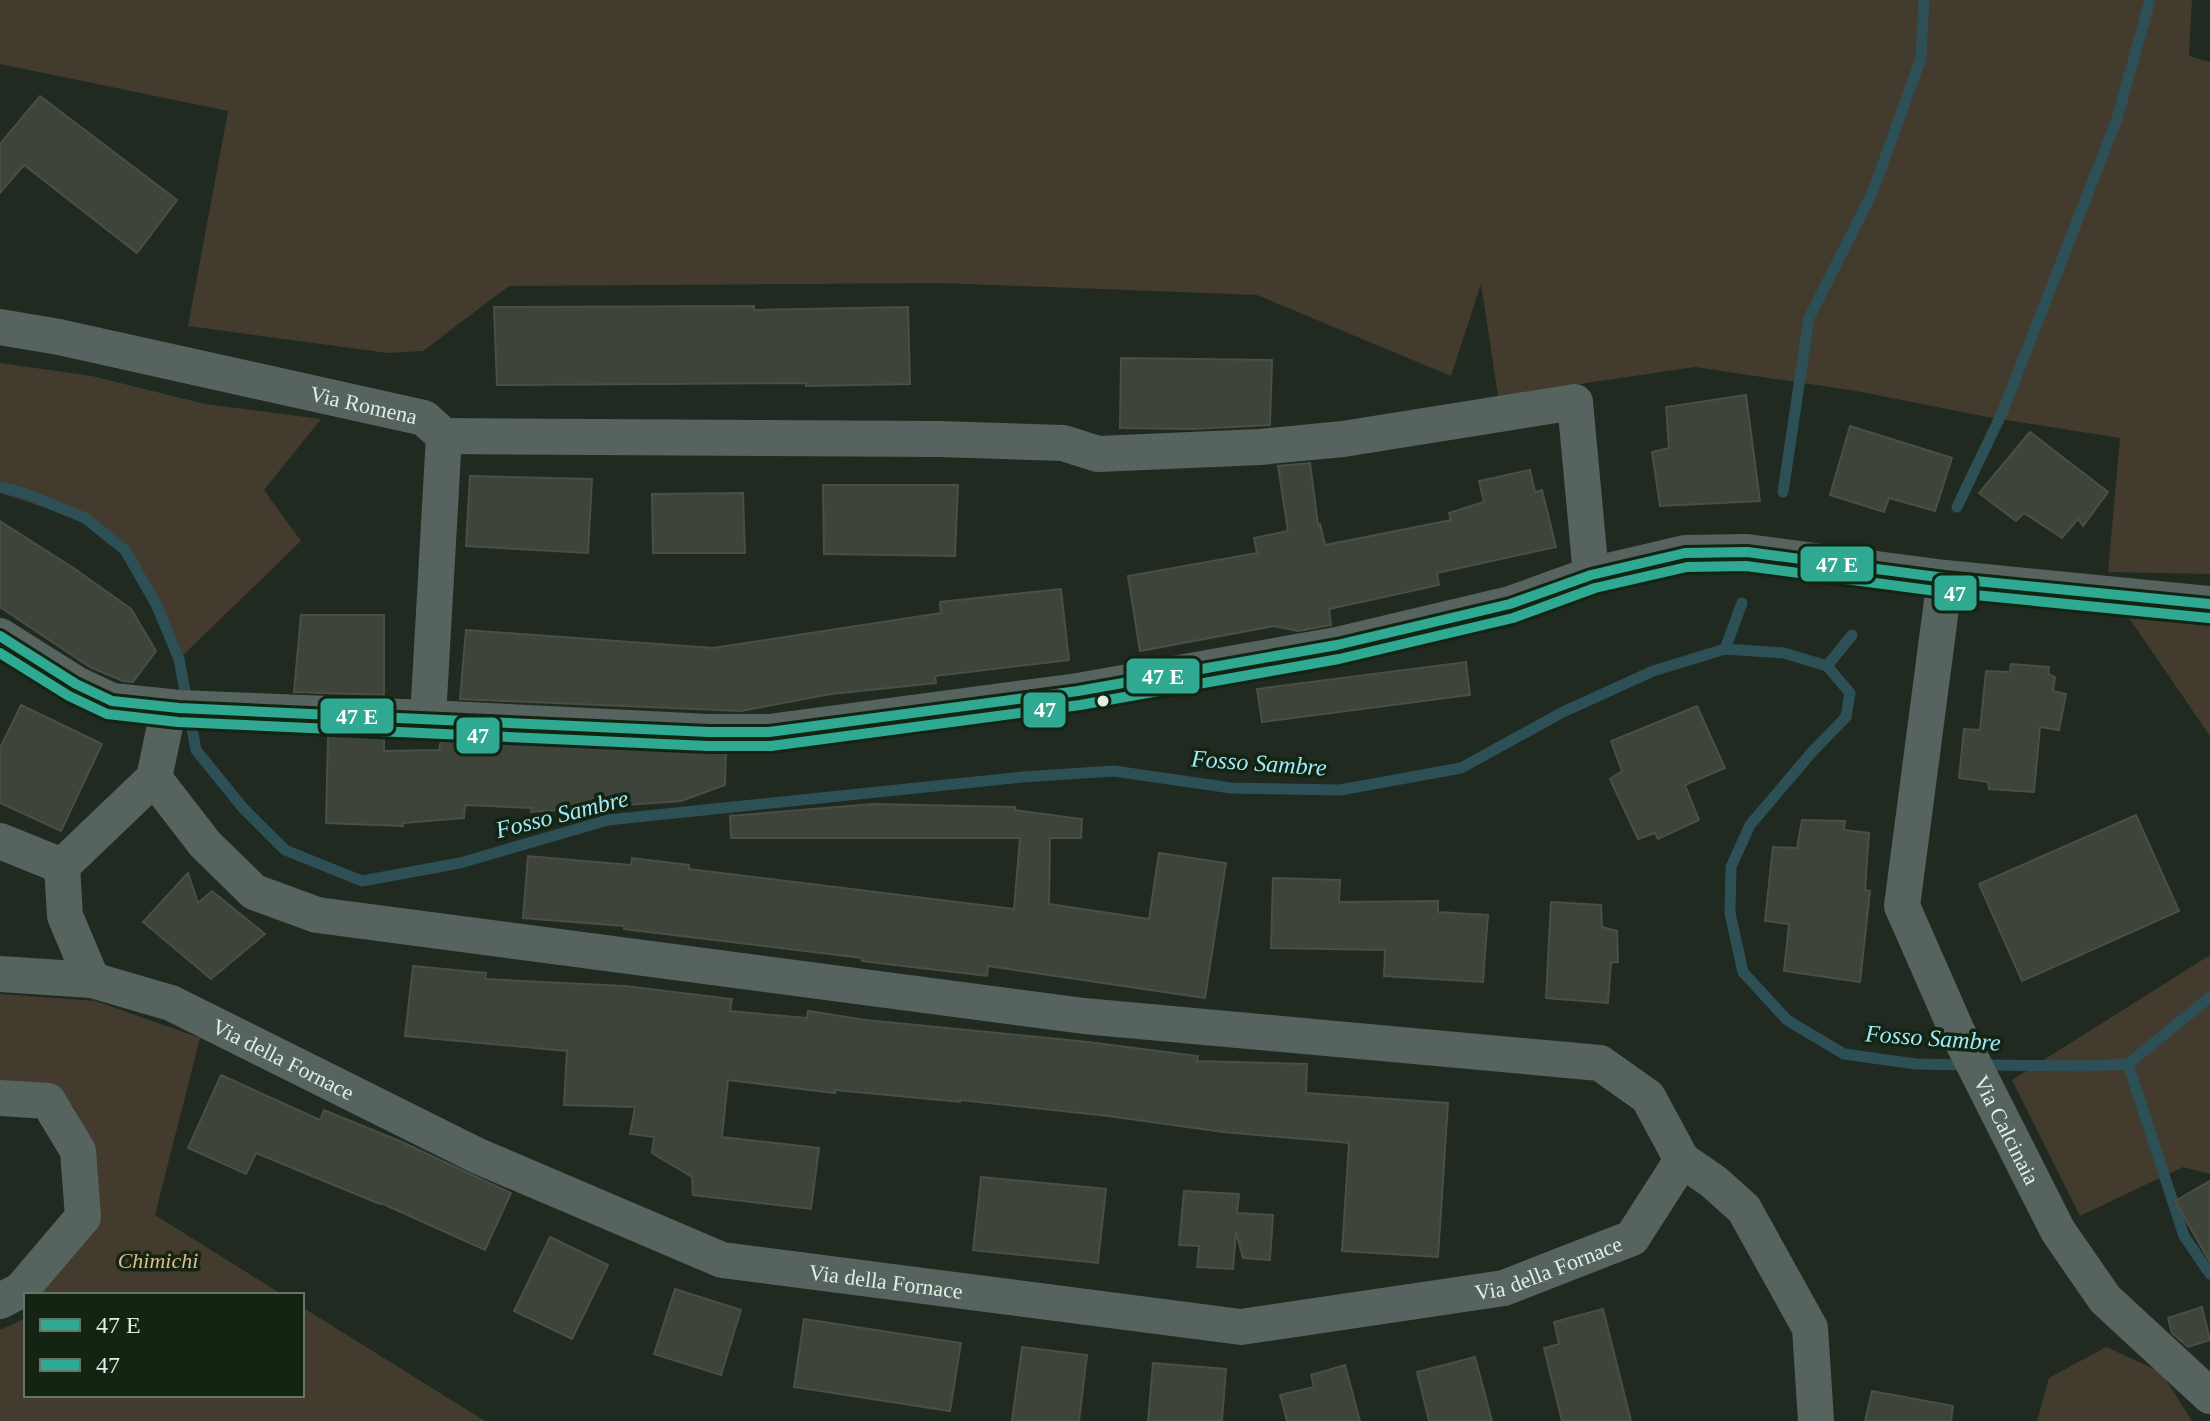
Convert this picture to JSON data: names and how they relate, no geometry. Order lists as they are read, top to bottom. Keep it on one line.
{"streets":{"street":["Via Romena","Via della Fornace","Via Calcinaia"]},"water":["Fosso Sambre"],"parks":["Chimichi"],"lines":["transit line 47"],"legend":["47 E","47"]}
